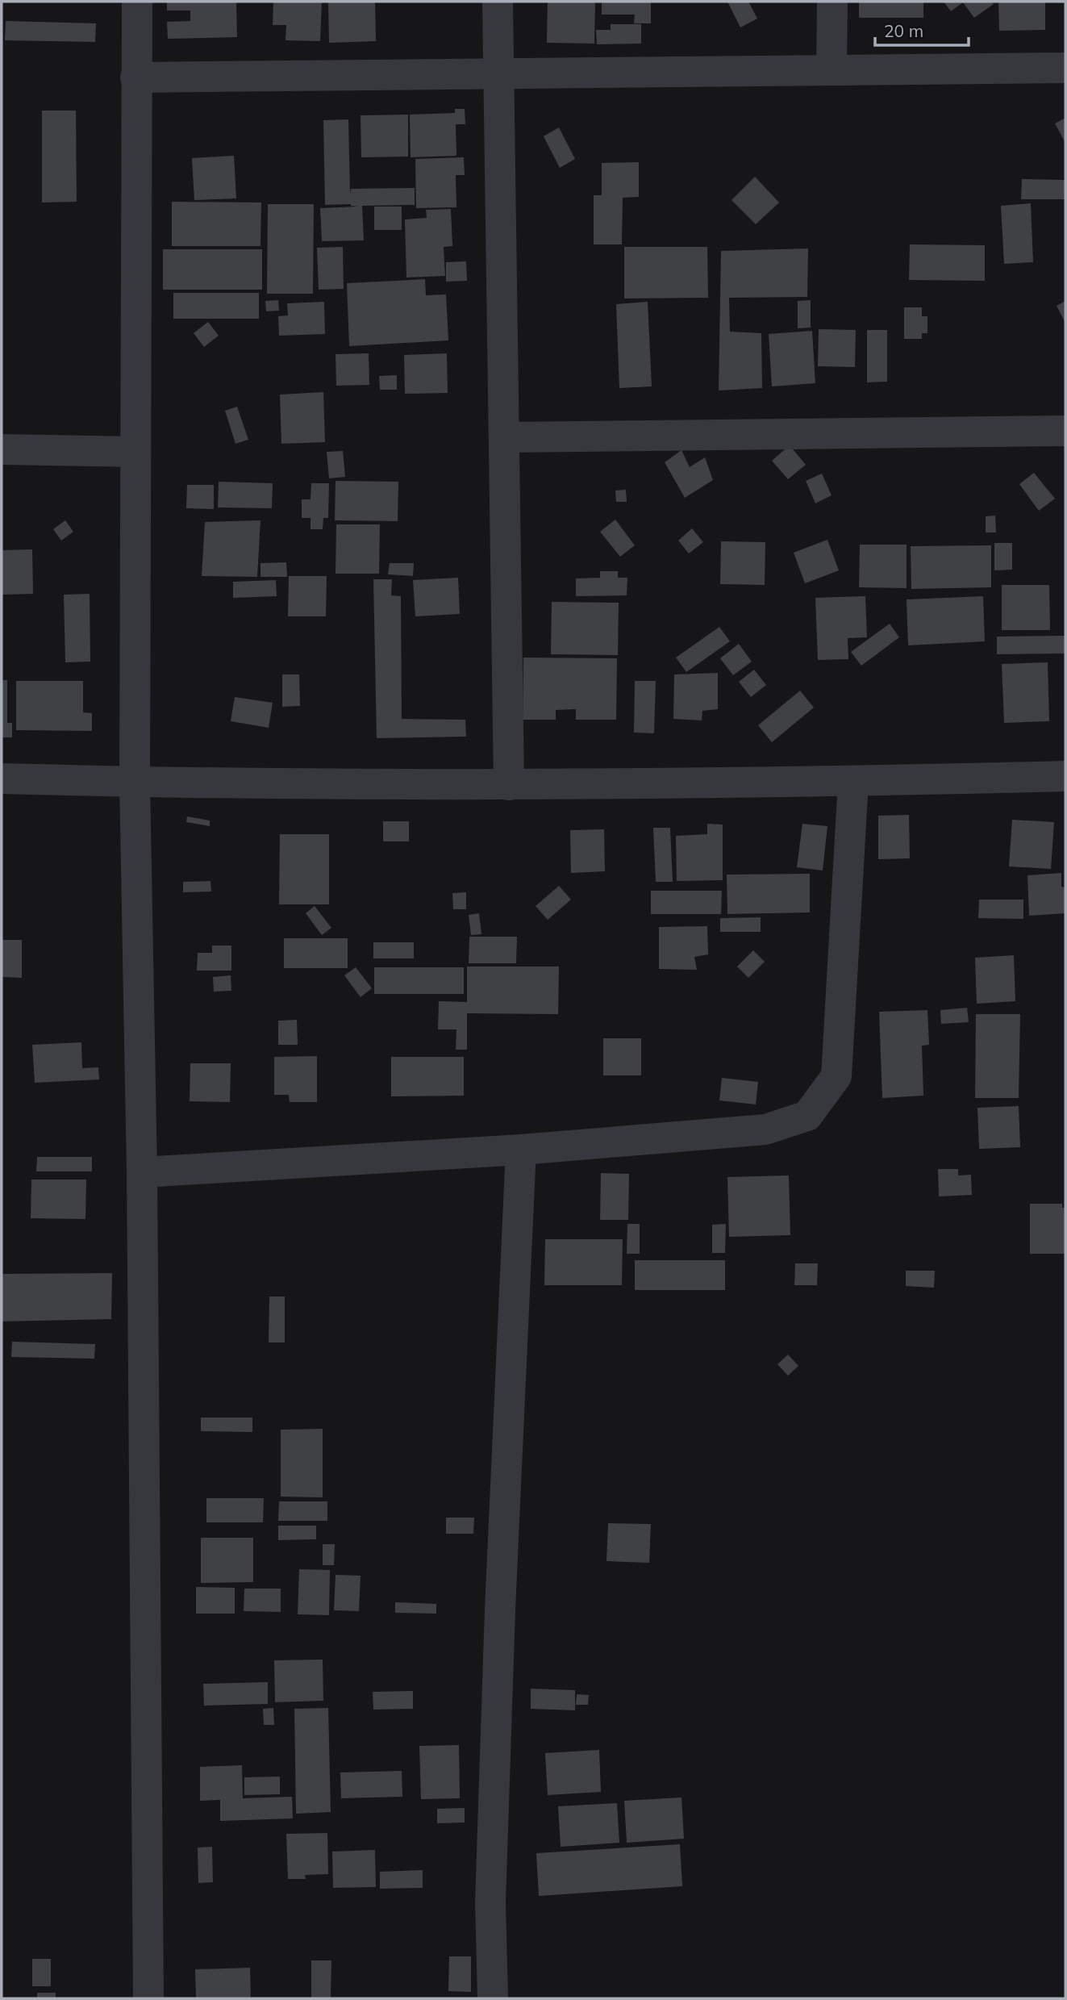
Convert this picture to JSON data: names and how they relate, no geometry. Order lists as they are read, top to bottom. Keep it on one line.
{"scale_bar":"20 m"}
